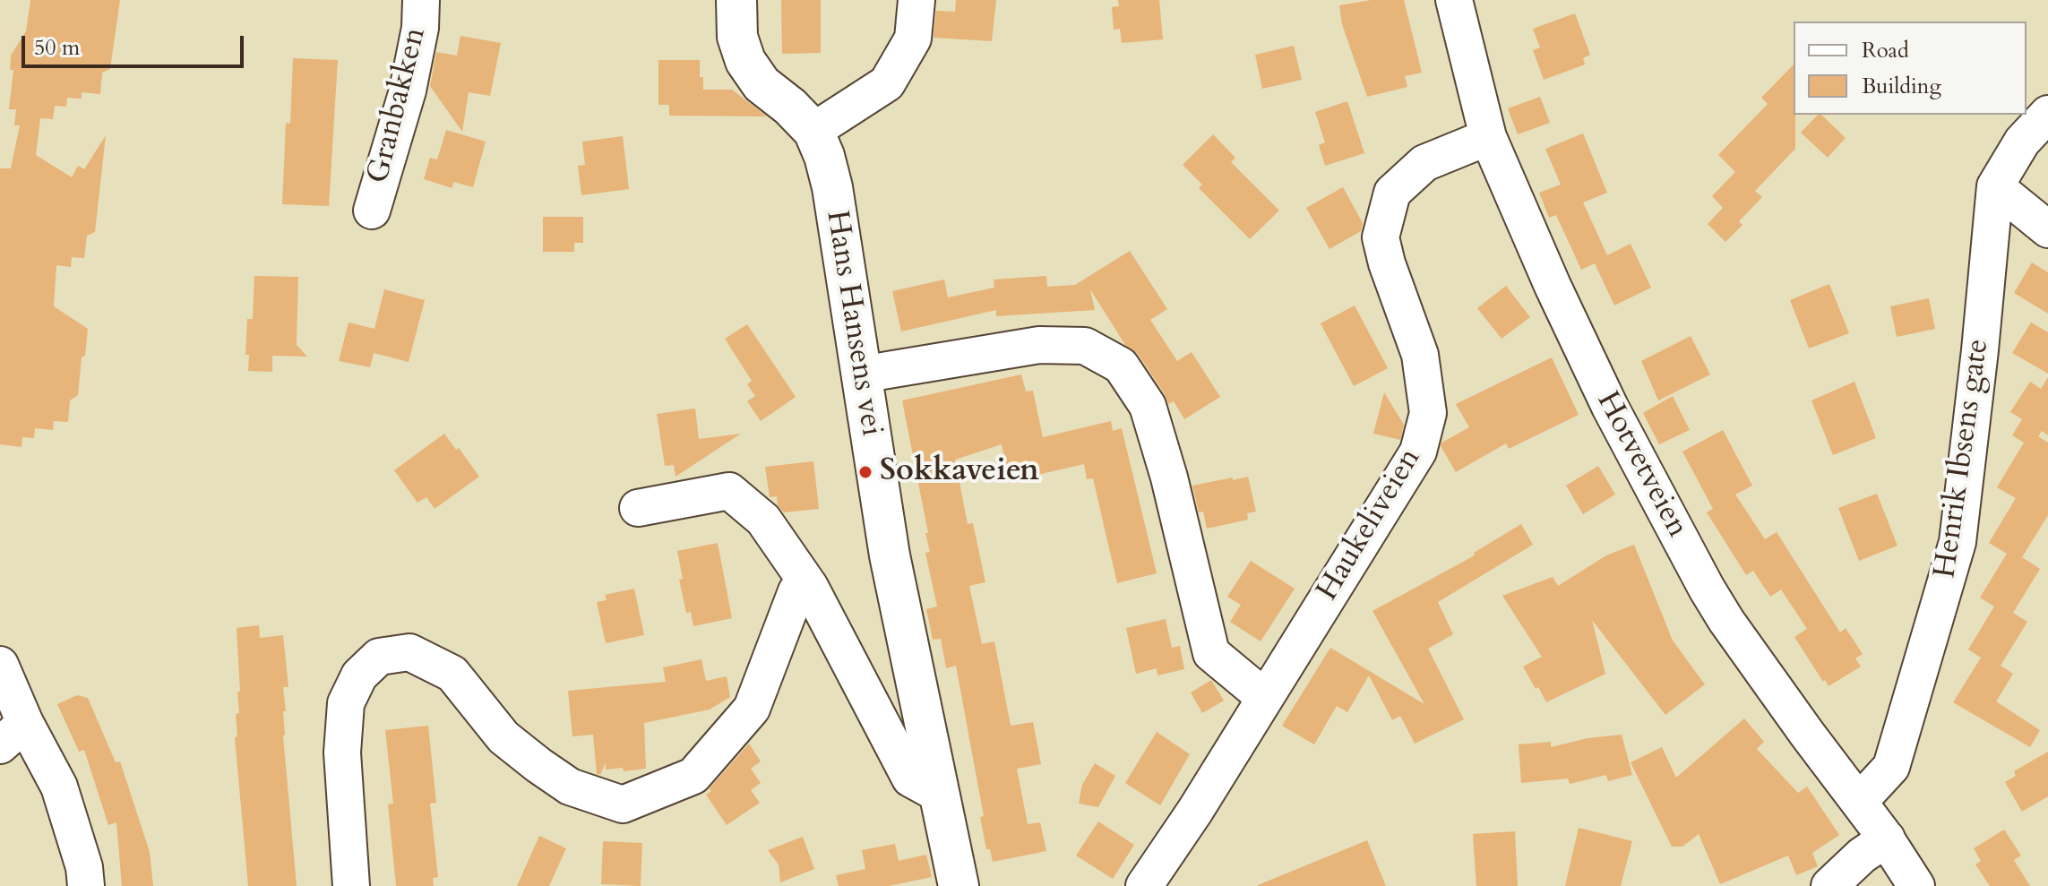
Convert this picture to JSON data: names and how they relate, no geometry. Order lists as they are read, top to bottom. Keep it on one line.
{"streets":{"main road":["Hans Hansens vei"],"street":["Granbakken","Henrik Ibsens gate","Hotvetveien","Haukeliveien"]},"crossings":[["Henrik Ibsens gate","Hotvetveien"],["Hotvetveien","Haukeliveien"]],"places":["Sokkaveien"],"legend":["Road","Building"],"scale_bar":"50 m"}
